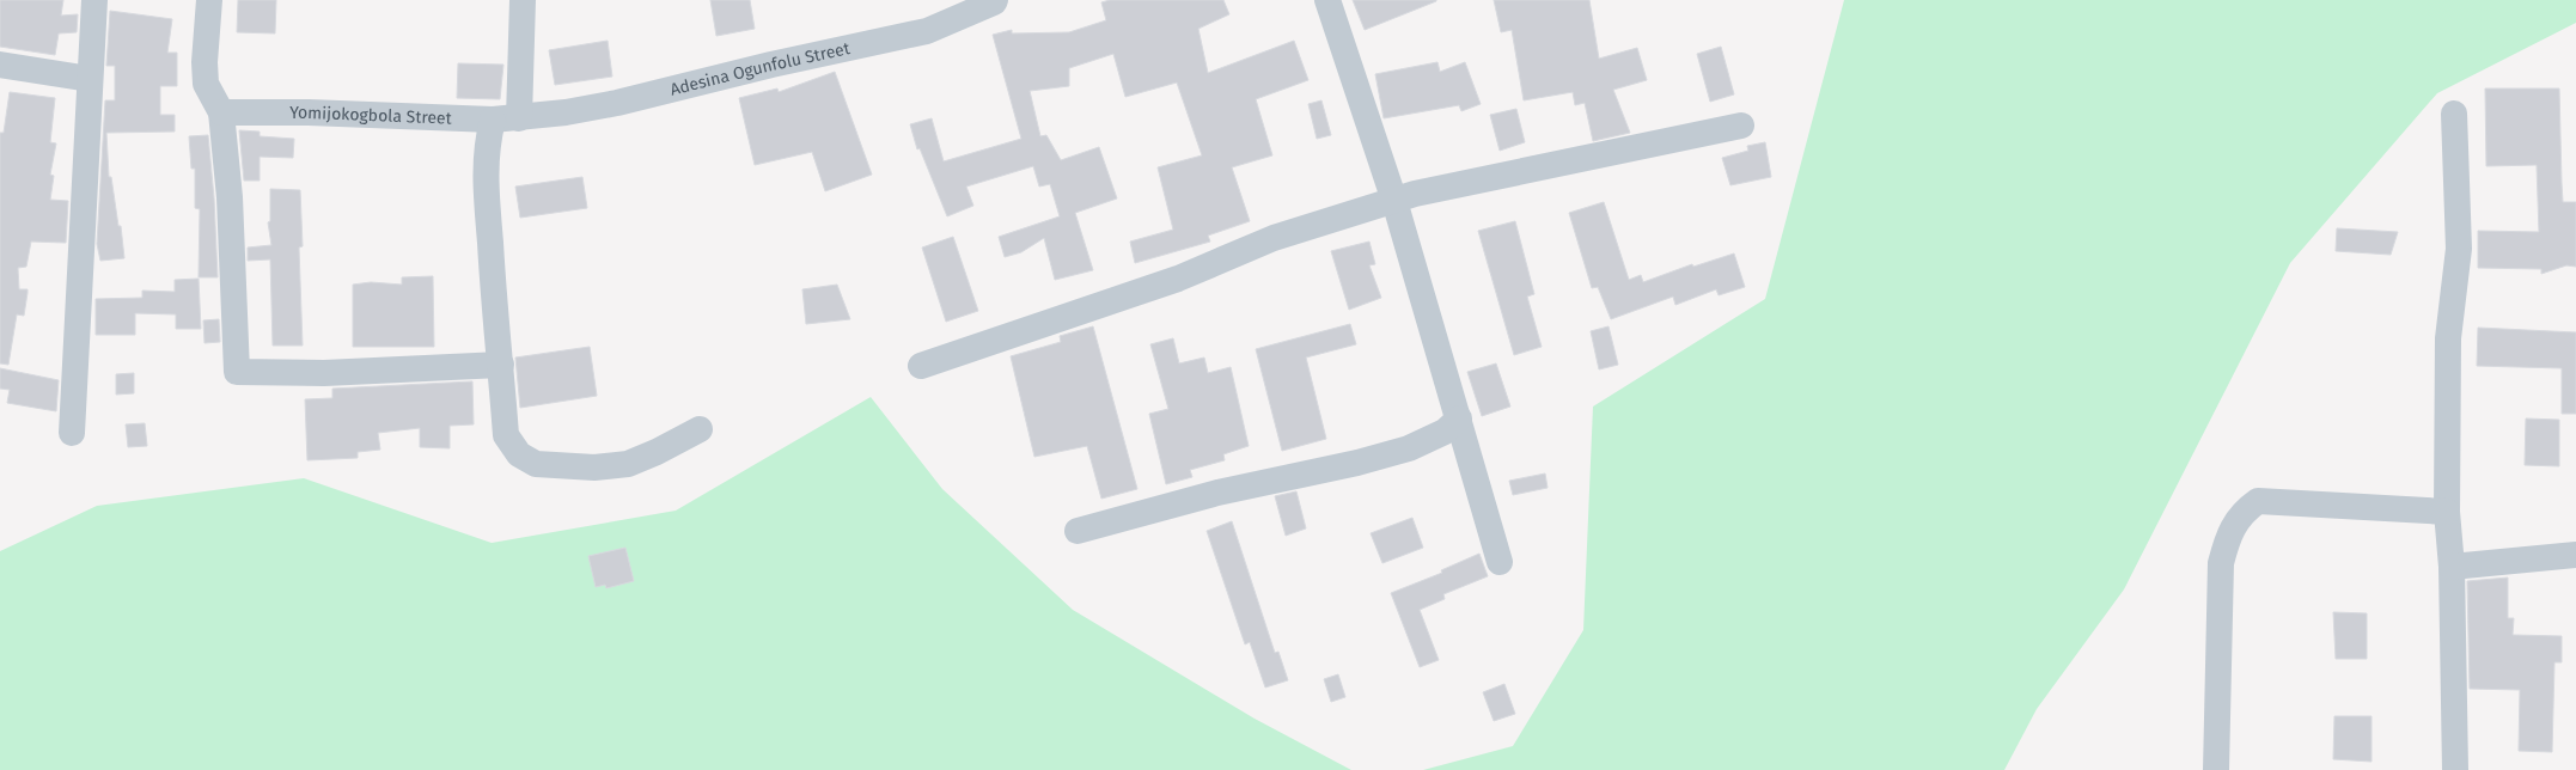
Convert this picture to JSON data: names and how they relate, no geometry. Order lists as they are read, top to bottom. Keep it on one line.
{"streets":{"street":["Adesina Ogunfolu Street","Yomijokogbola Street"]},"crossings":[["Adesina Ogunfolu Street","Yomijokogbola Street"]]}
